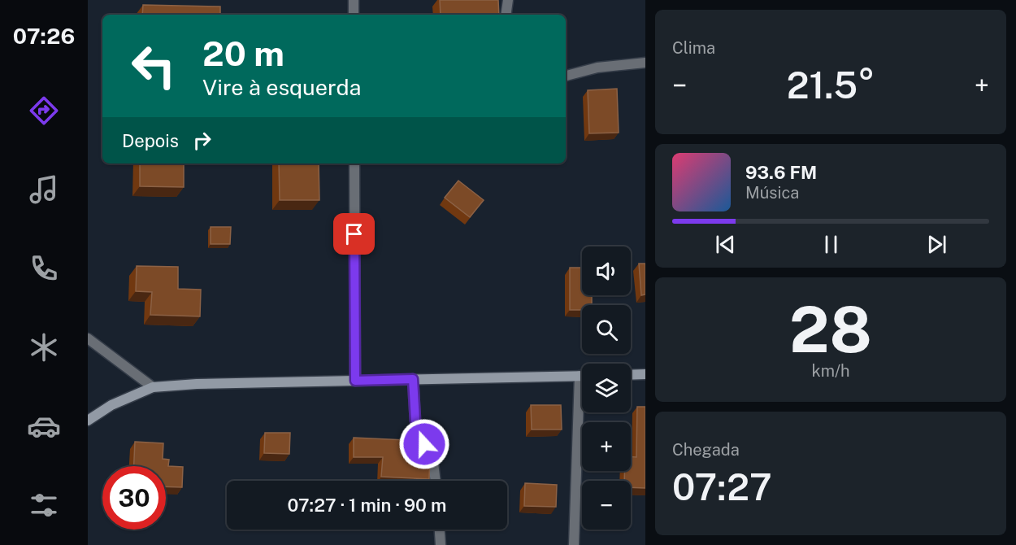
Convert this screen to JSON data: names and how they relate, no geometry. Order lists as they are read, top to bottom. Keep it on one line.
{"page":{"tabs":"07:26","tile":["Clima",["28","km/h"],["Chegada","07:27"]],"turn":["20 m","Vire à esquerda"],"heat":["−","21.5°","+"],"then":"Depois","song":["93.6 FM","Música"],"map_buttons":["+","−"],"limit":"30","trip":"07:27 · 1 min · 90 m"}}
